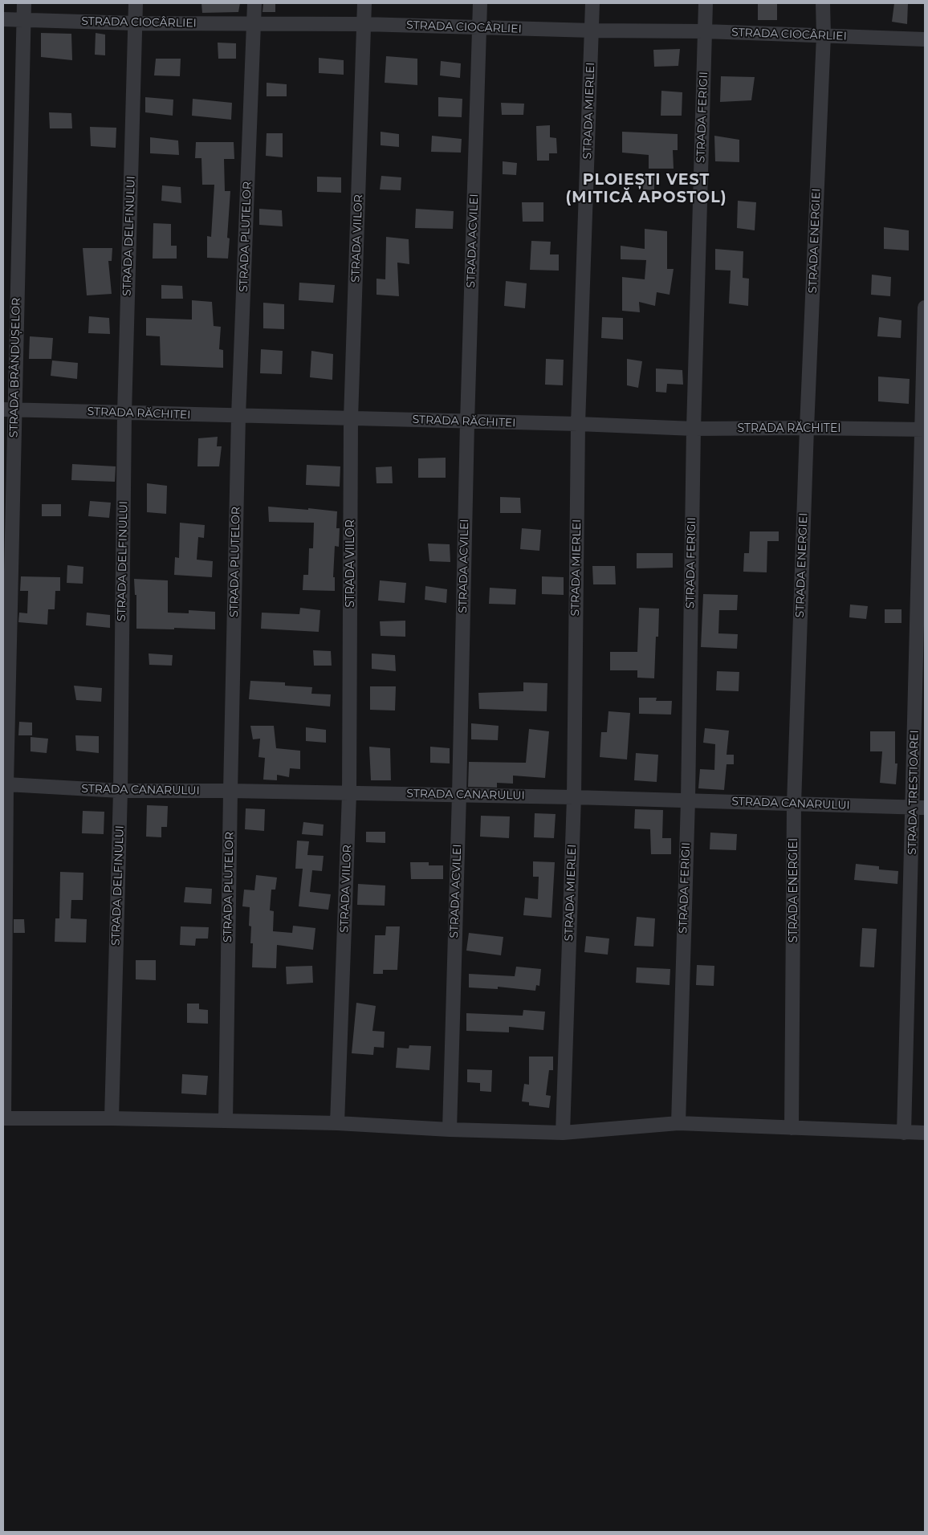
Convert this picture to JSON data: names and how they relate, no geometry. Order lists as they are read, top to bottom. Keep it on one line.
{"streets":{"street":["STRADA CIOCÂRLIEI","STRADA MIERLEI","STRADA FERIGII","STRADA DELFINULUI","STRADA PLUTELOR","STRADA VIILOR","STRADA ACVILEI","STRADA ENERGIEI","STRADA BRÂNDUȘELOR","STRADA RĂCHITEI","STRADA CANARULUI","STRADA TRESTIOAREI"]},"crossings":[["STRADA CIOCÂRLIEI","STRADA MIERLEI"],["STRADA CIOCÂRLIEI","STRADA FERIGII"],["STRADA CIOCÂRLIEI","STRADA DELFINULUI"],["STRADA CIOCÂRLIEI","STRADA PLUTELOR"],["STRADA CIOCÂRLIEI","STRADA VIILOR"],["STRADA CIOCÂRLIEI","STRADA ACVILEI"],["STRADA CIOCÂRLIEI","STRADA ENERGIEI"],["STRADA CIOCÂRLIEI","STRADA BRÂNDUȘELOR"],["STRADA MIERLEI","STRADA RĂCHITEI"],["STRADA MIERLEI","STRADA CANARULUI"],["STRADA FERIGII","STRADA RĂCHITEI"],["STRADA FERIGII","STRADA CANARULUI"],["STRADA DELFINULUI","STRADA RĂCHITEI"],["STRADA DELFINULUI","STRADA CANARULUI"],["STRADA PLUTELOR","STRADA RĂCHITEI"],["STRADA PLUTELOR","STRADA CANARULUI"],["STRADA VIILOR","STRADA RĂCHITEI"],["STRADA VIILOR","STRADA CANARULUI"],["STRADA ACVILEI","STRADA RĂCHITEI"],["STRADA ACVILEI","STRADA CANARULUI"],["STRADA ENERGIEI","STRADA RĂCHITEI"],["STRADA ENERGIEI","STRADA CANARULUI"],["STRADA BRÂNDUȘELOR","STRADA RĂCHITEI"],["STRADA BRÂNDUȘELOR","STRADA CANARULUI"],["STRADA RĂCHITEI","STRADA TRESTIOAREI"],["STRADA CANARULUI","STRADA TRESTIOAREI"]],"districts":["PLOIEȘTI VEST (MITICĂ APOSTOL)"]}
